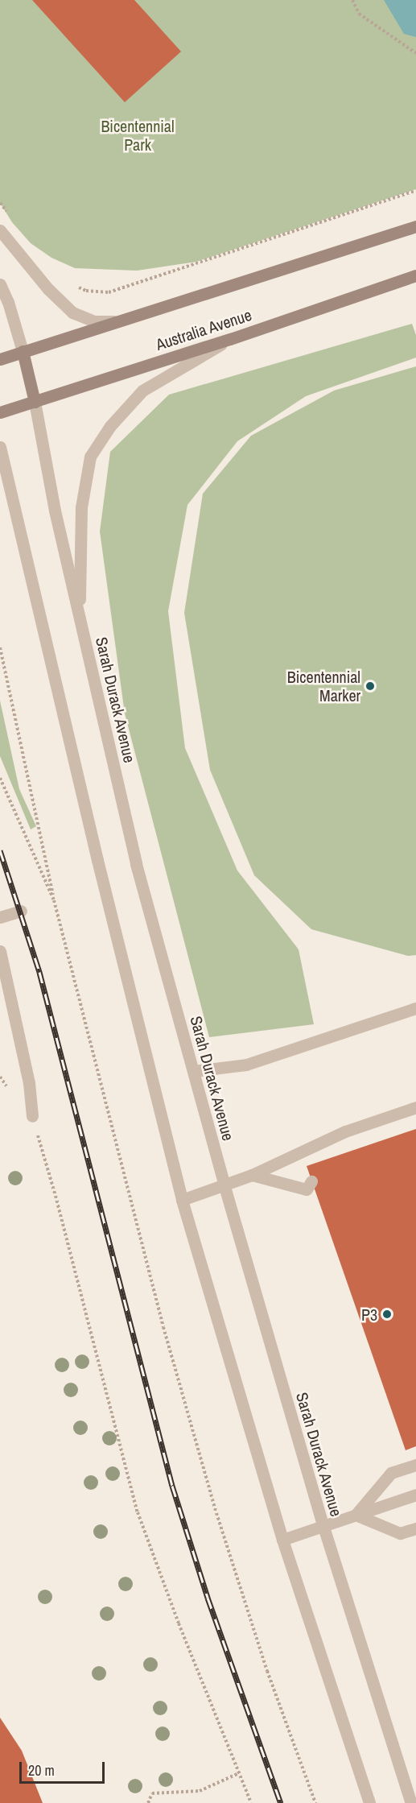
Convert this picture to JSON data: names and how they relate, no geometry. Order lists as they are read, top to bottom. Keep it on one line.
{"streets":{"main road":["Australia Avenue","Sarah Durack Avenue"]},"crossings":[["Australia Avenue","Sarah Durack Avenue"]],"parks":["Bicentennial Park"],"places":["Bicentennial Marker","P3"],"scale_bar":"20 m"}
